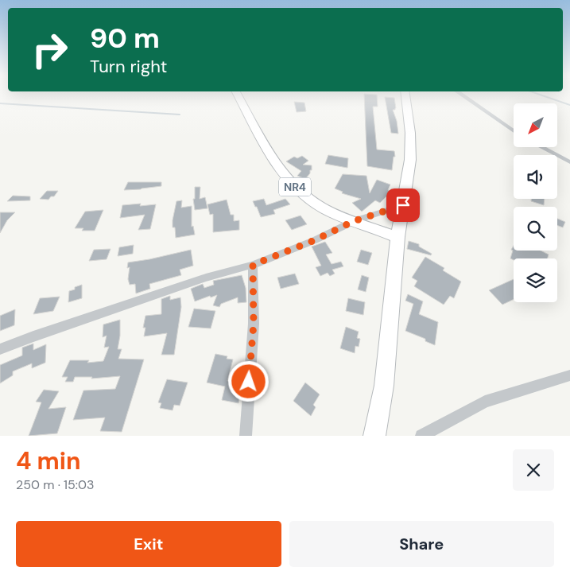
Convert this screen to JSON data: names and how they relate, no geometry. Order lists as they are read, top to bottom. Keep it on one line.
{"streets":{"highway":["NR4"]},"north":"bottom left","page":{"turn":["90 m","Turn right"],"heading":["4 min","250 m · 15:03"],"buttons":["Exit","Share"]}}
